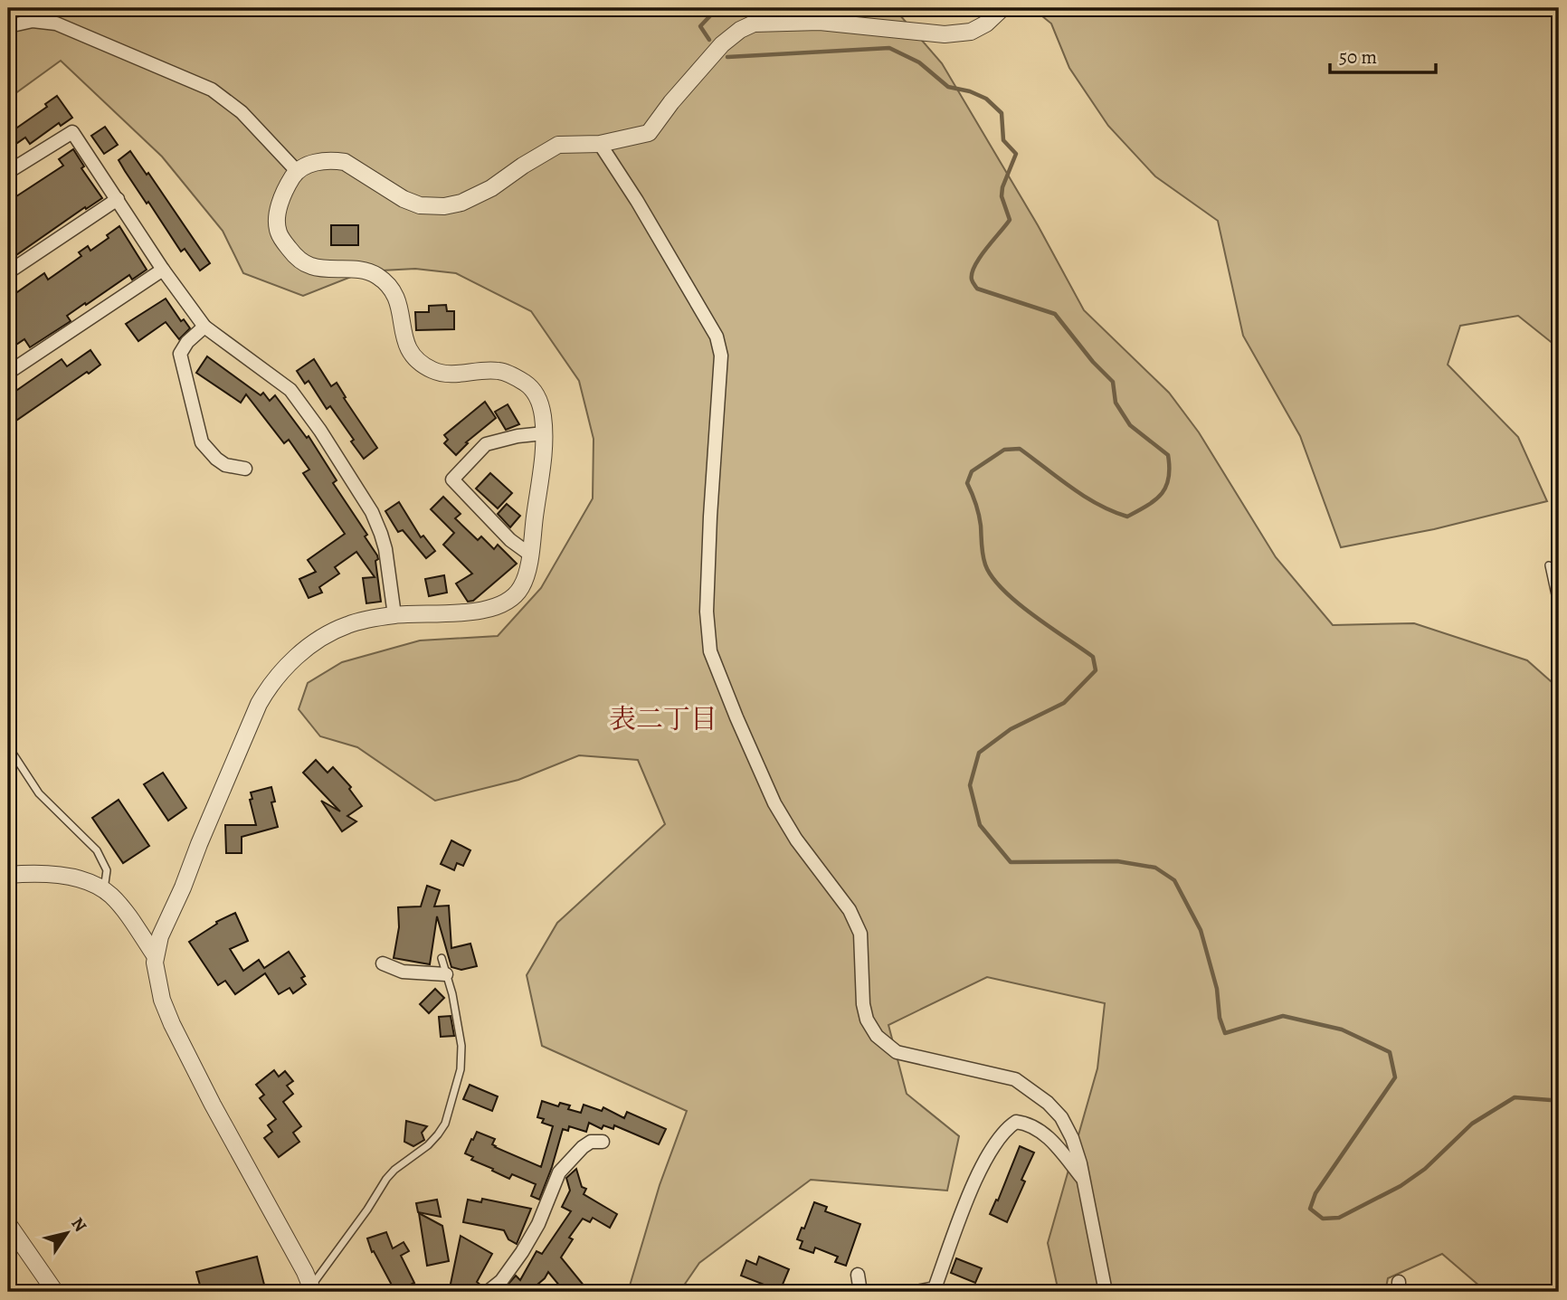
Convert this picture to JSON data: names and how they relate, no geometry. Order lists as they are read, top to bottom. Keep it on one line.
{"districts":["表二丁目"],"scale_bar":"50 m","north":"top right"}
